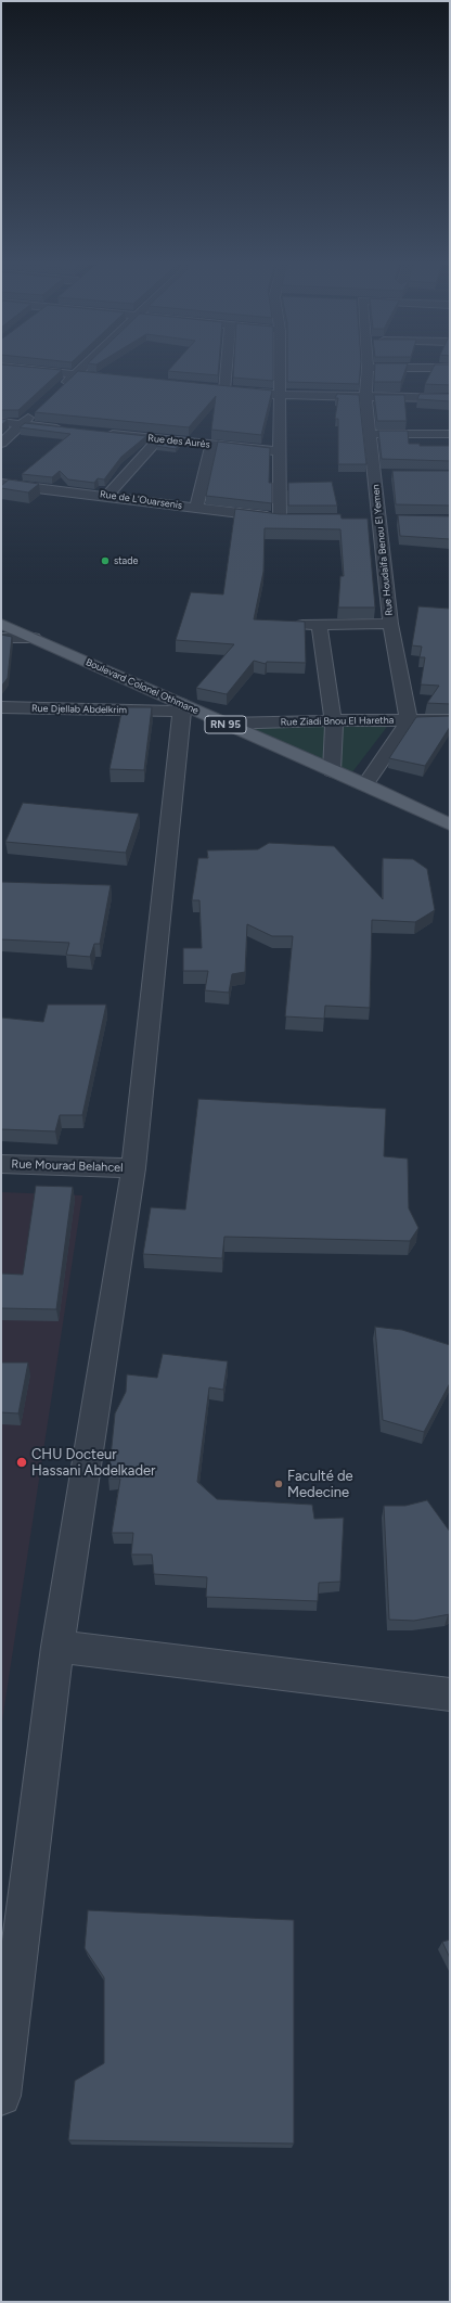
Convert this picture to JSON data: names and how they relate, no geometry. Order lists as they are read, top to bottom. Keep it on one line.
{"streets":{"main road":["Boulevard Colonel Othmane","RN 95"],"street":["Rue des Aurès","Rue de L'Ouarsenis","Rue Houdaifa Benou El Yemen","Rue Djellab Abdelkrim","Rue Ziadi Bnou El Haretha","Rue Mourad Belahcel"]},"crossings":[["Rue Houdaifa Benou El Yemen","Rue Ziadi Bnou El Haretha"],["Boulevard Colonel Othmane","Rue Djellab Abdelkrim"],["Boulevard Colonel Othmane","Rue Ziadi Bnou El Haretha"]],"places":["stade","CHU Docteur Hassani Abdelkader","Faculté de Medecine"]}
